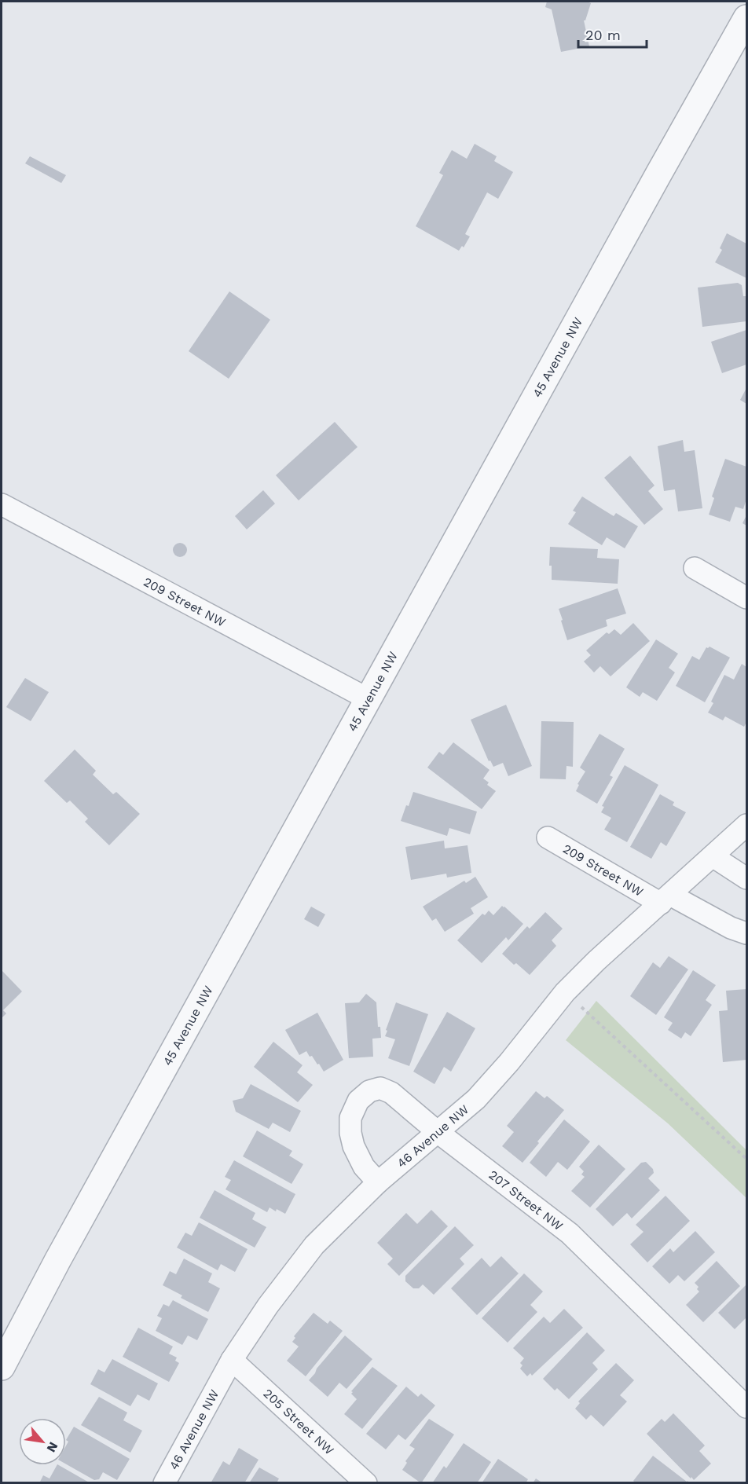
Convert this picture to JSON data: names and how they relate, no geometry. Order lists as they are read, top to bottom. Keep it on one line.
{"streets":{"street":["45 Avenue NW","209 Street NW","46 Avenue NW","207 Street NW","205 Street NW"]},"crossings":[["45 Avenue NW","209 Street NW"],["209 Street NW","46 Avenue NW"],["46 Avenue NW","207 Street NW"],["46 Avenue NW","205 Street NW"]],"scale_bar":"20 m","north":"bottom right"}
